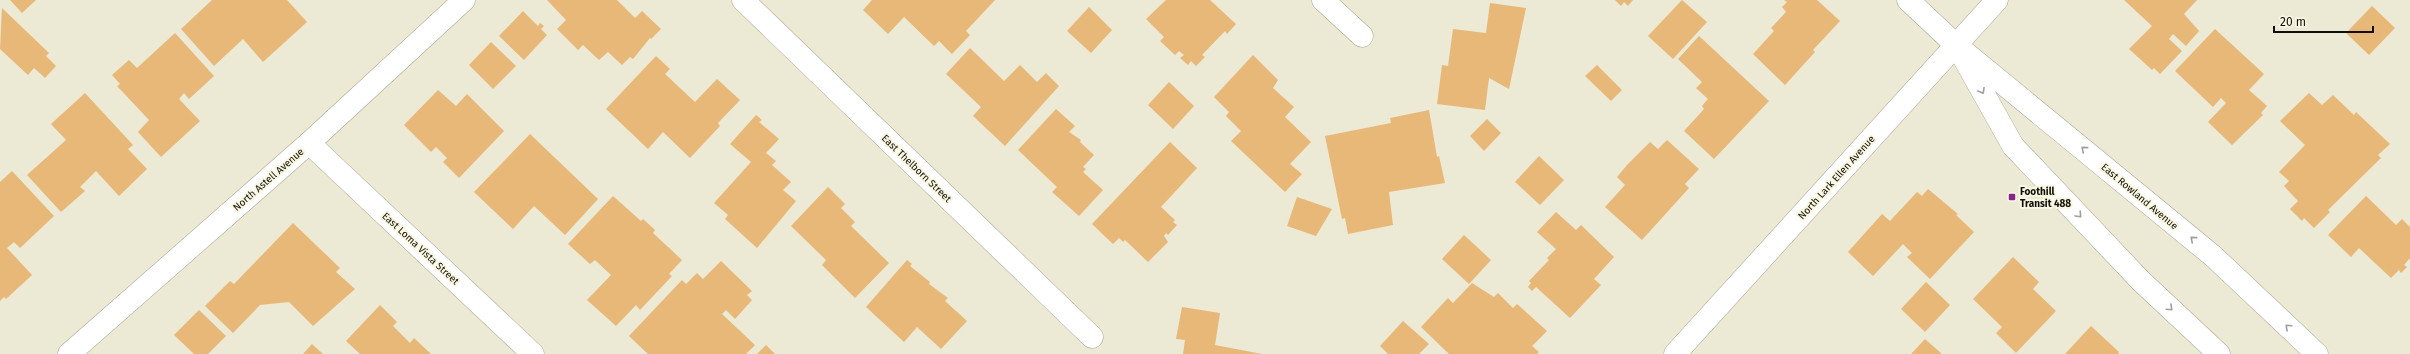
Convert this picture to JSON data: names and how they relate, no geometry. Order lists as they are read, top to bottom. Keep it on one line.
{"streets":{"street":["East Thelborn Street","North Lark Ellen Avenue","North Astell Avenue","East Rowland Avenue","East Loma Vista Street"]},"crossings":[["North Lark Ellen Avenue","East Rowland Avenue"],["North Astell Avenue","East Loma Vista Street"]],"places":{"transit":["Foothill Transit 488"]},"scale_bar":"20 m"}
